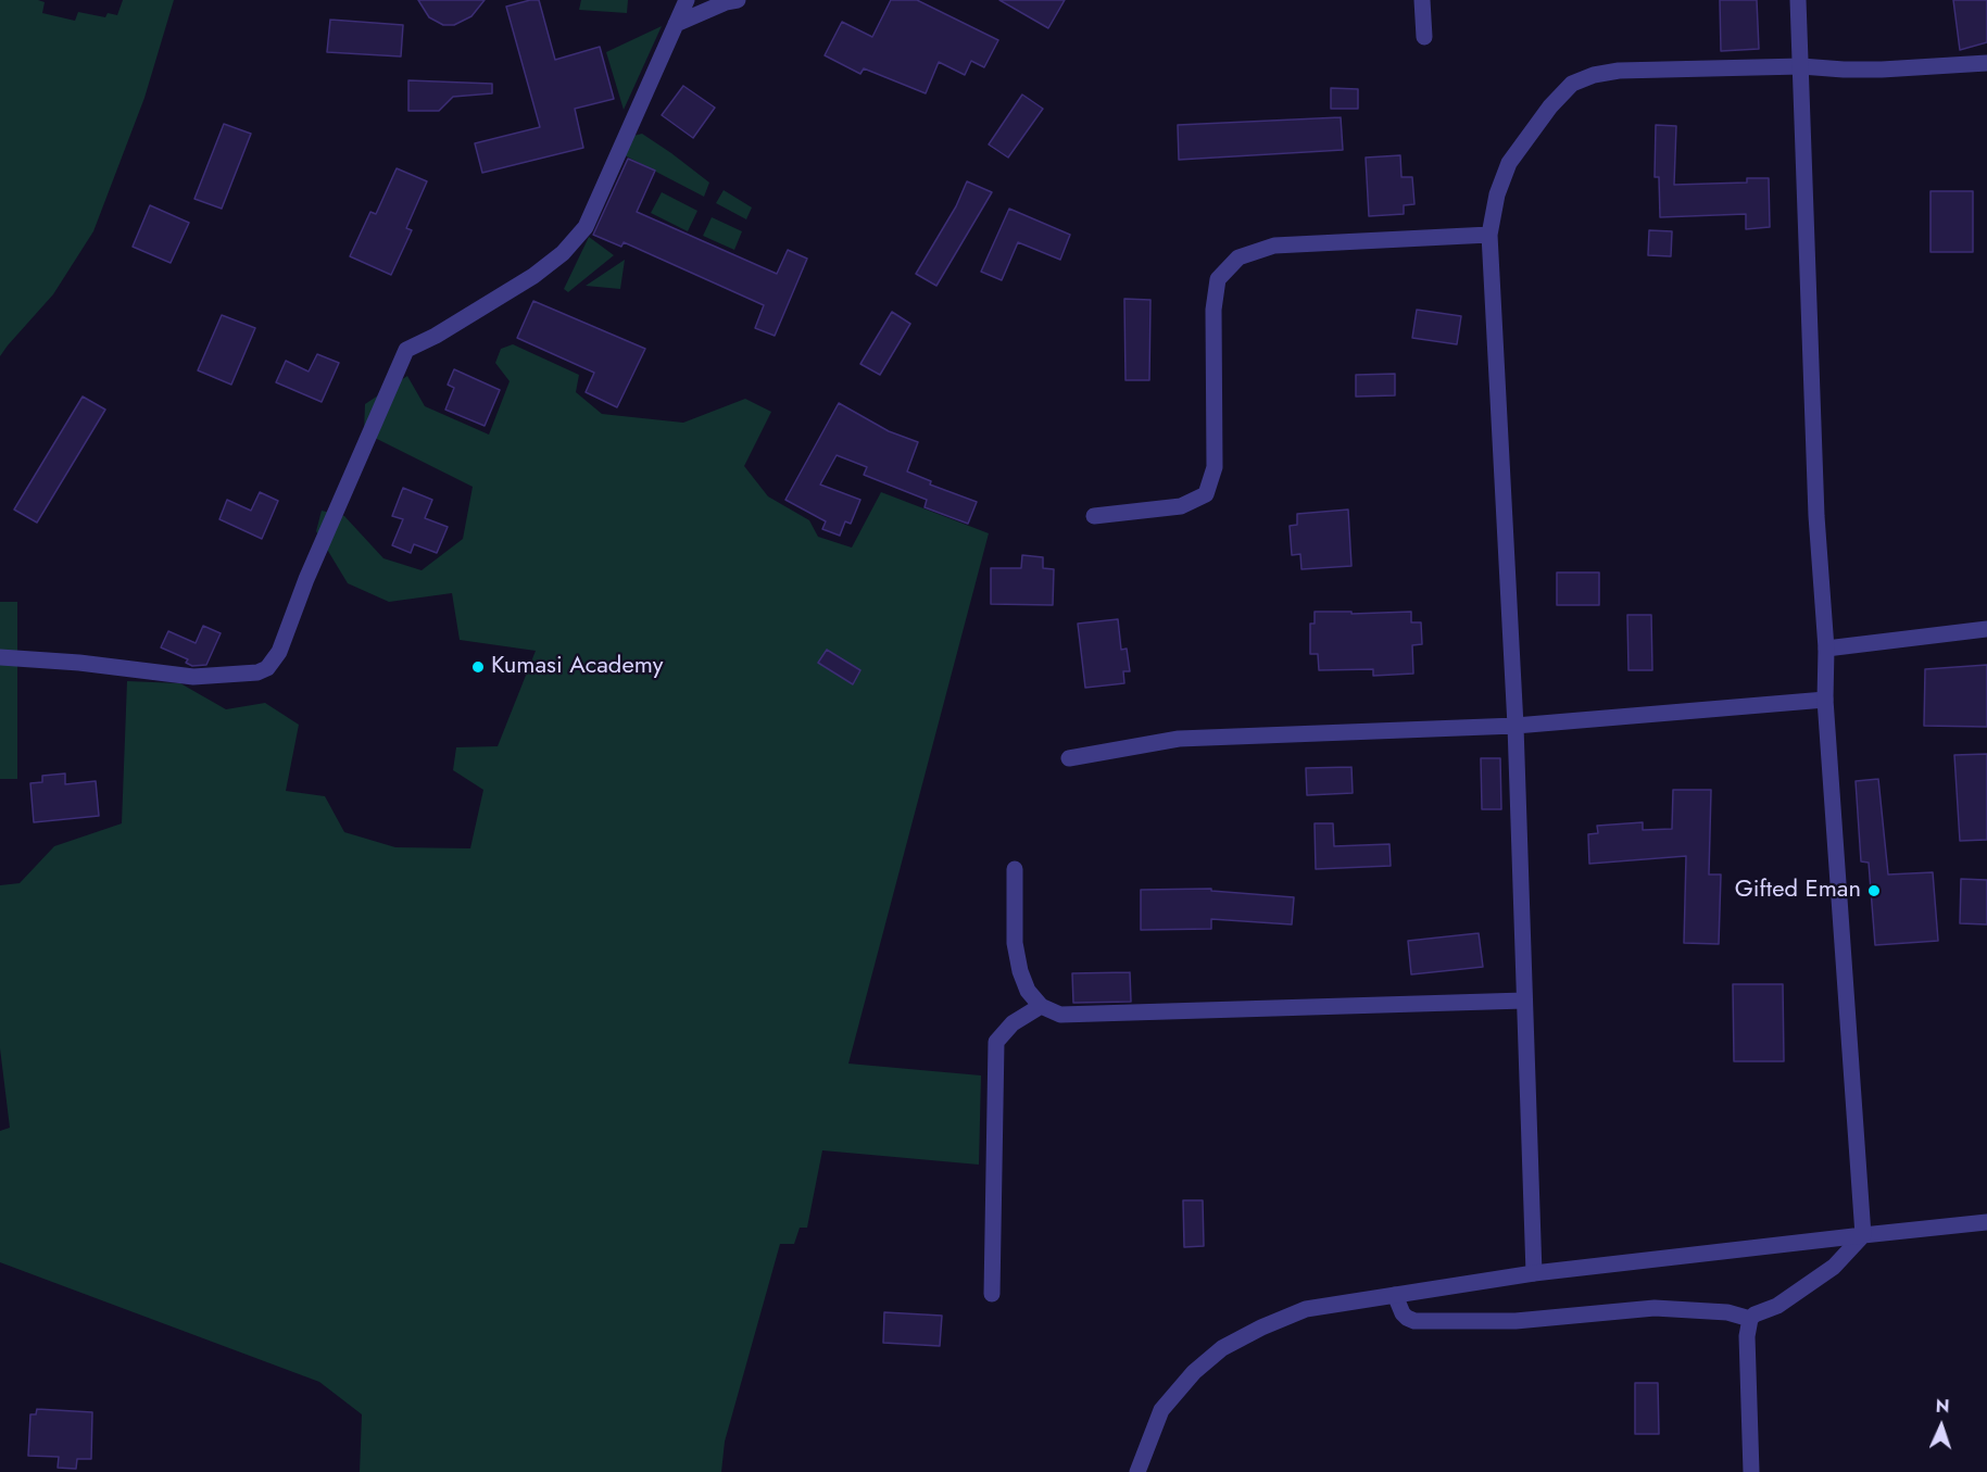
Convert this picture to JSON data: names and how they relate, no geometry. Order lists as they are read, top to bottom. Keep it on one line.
{"places":["Kumasi Academy","Gifted Eman"],"north":"top"}
